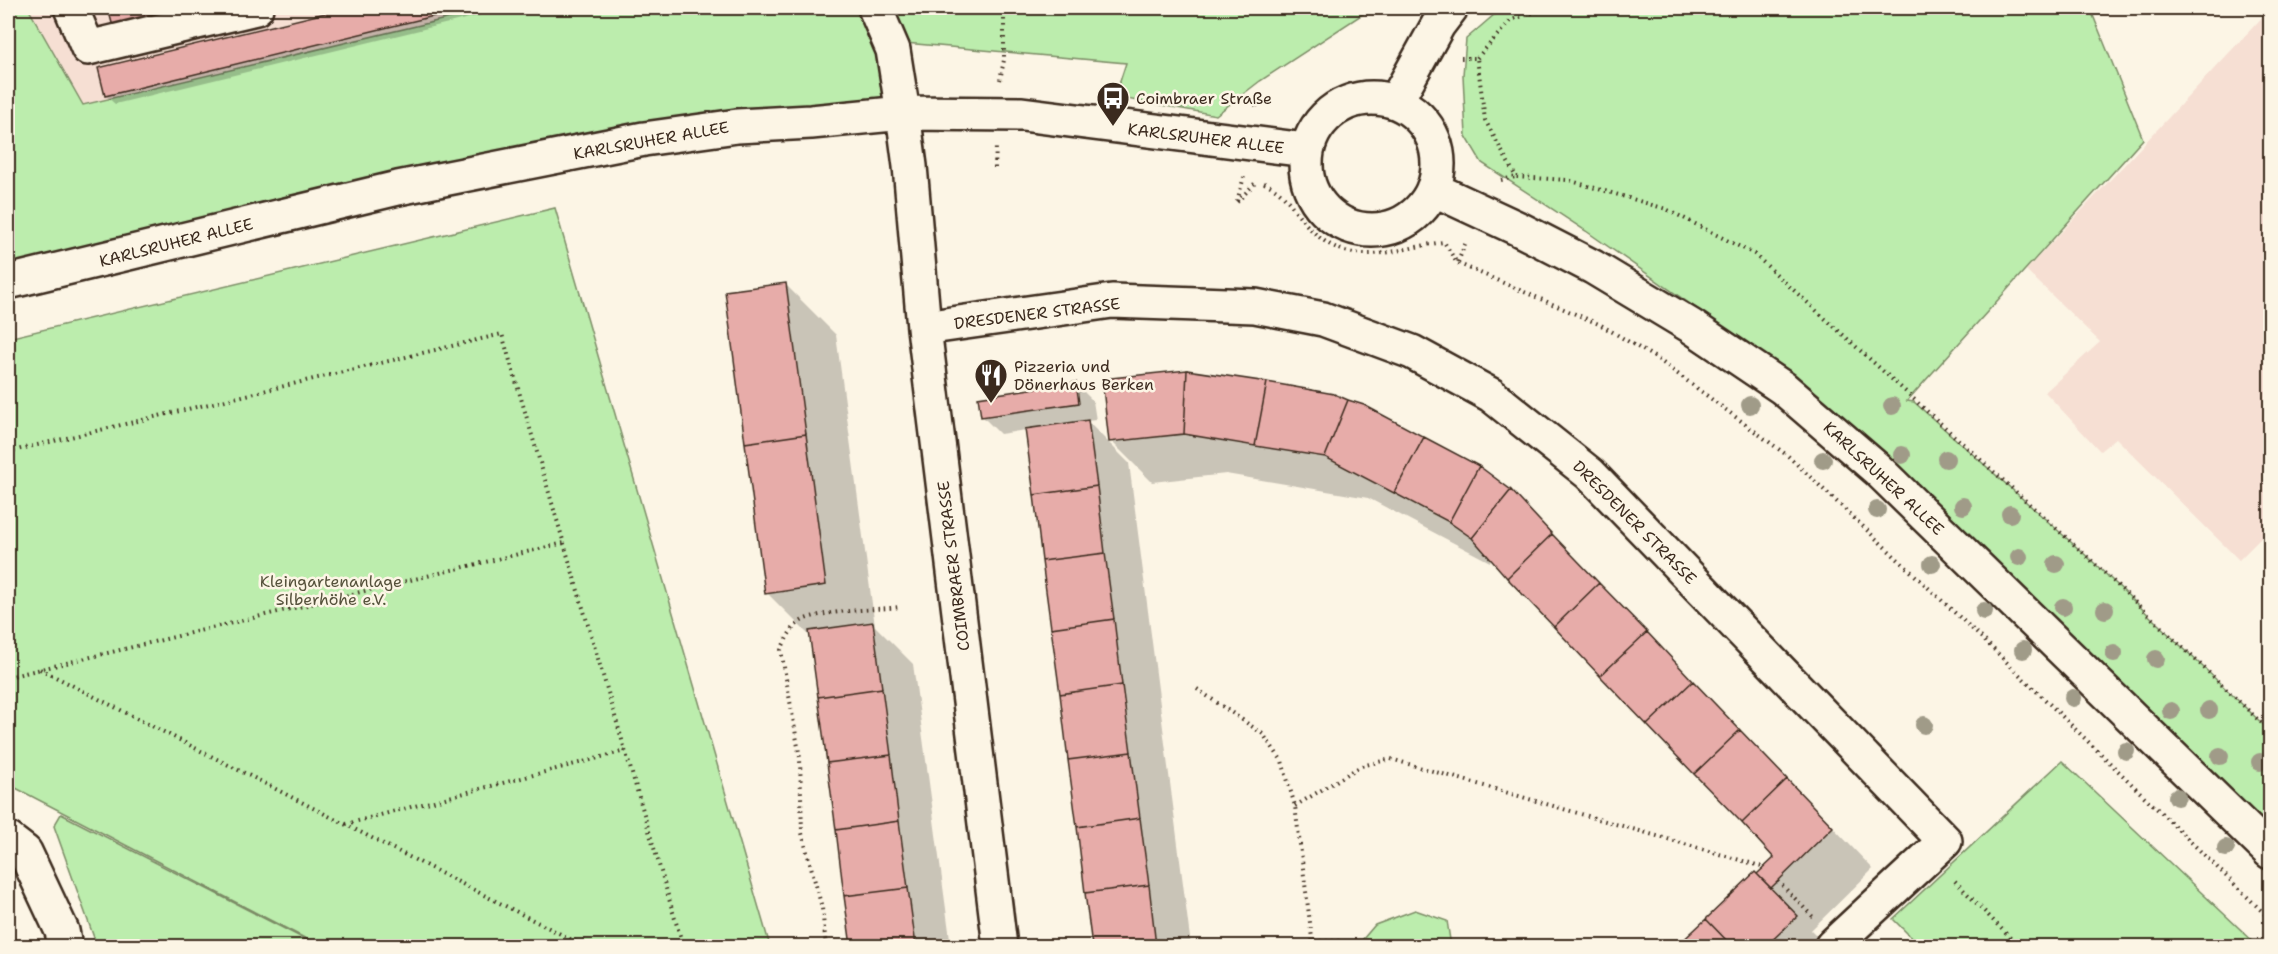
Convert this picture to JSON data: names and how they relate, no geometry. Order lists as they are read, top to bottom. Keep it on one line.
{"streets":{"street":["KARLSRUHER ALLEE","DRESDENER STRASSE","COIMBRAER STRASSE"]},"crossings":[["KARLSRUHER ALLEE","COIMBRAER STRASSE"],["DRESDENER STRASSE","COIMBRAER STRASSE"]],"parks":["Kleingartenanlage Silberhöhe e.V."],"places":{"bus stop":["Coimbraer Straße"],"restaurant":["Pizzeria und Dönerhaus Berken"]}}
